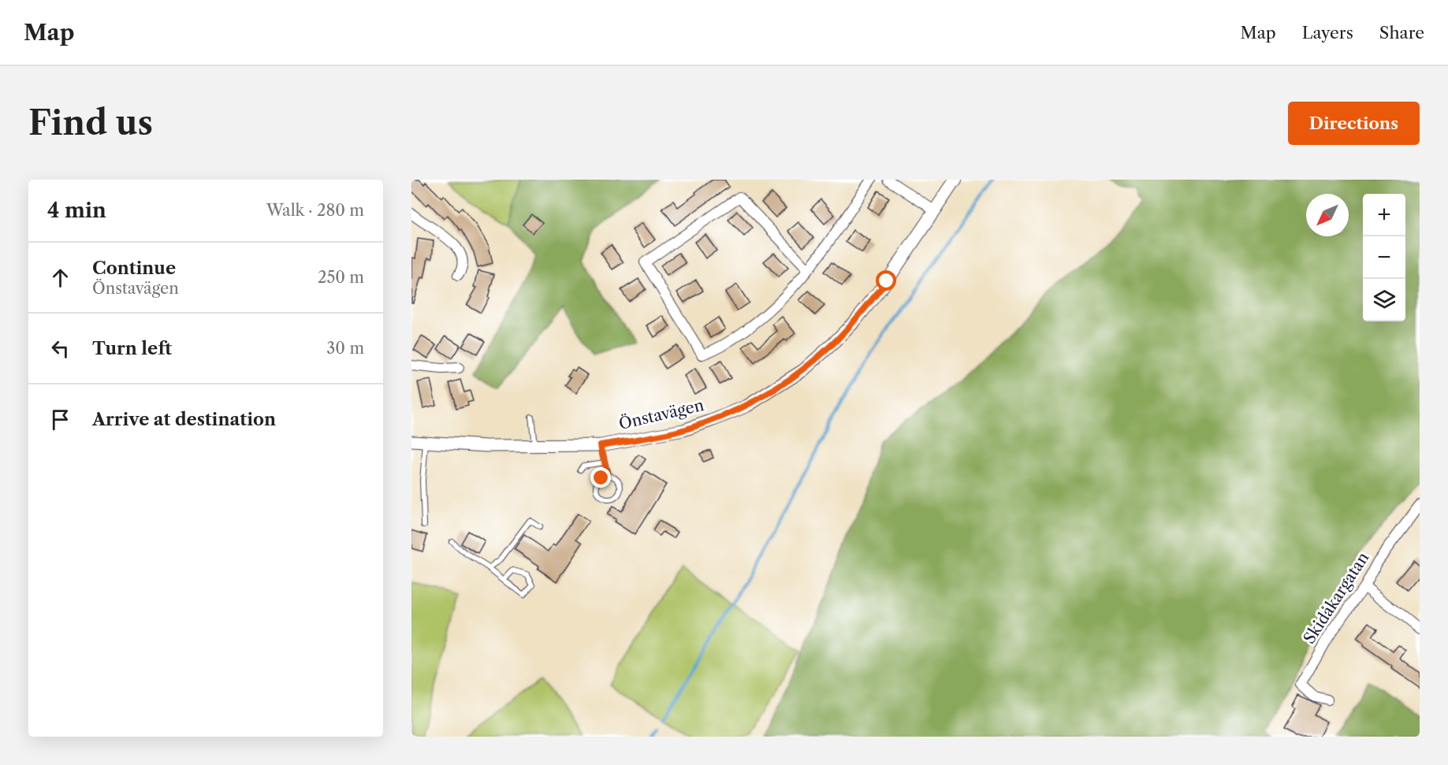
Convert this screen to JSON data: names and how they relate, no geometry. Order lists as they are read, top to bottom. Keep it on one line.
{"streets":{"street":["Önstavägen","Skidåkargatan"]},"north":"bottom left","page":{"header":"Map","nav":["Map","Layers","Share"],"buttons":"Directions","title":"Find us","heading":["4 min","Walk · 280 m"],"map_buttons":["+","−"],"list":[["Continue","Önstavägen","250 m"],["Turn left","30 m"],"Arrive at destination"]}}
